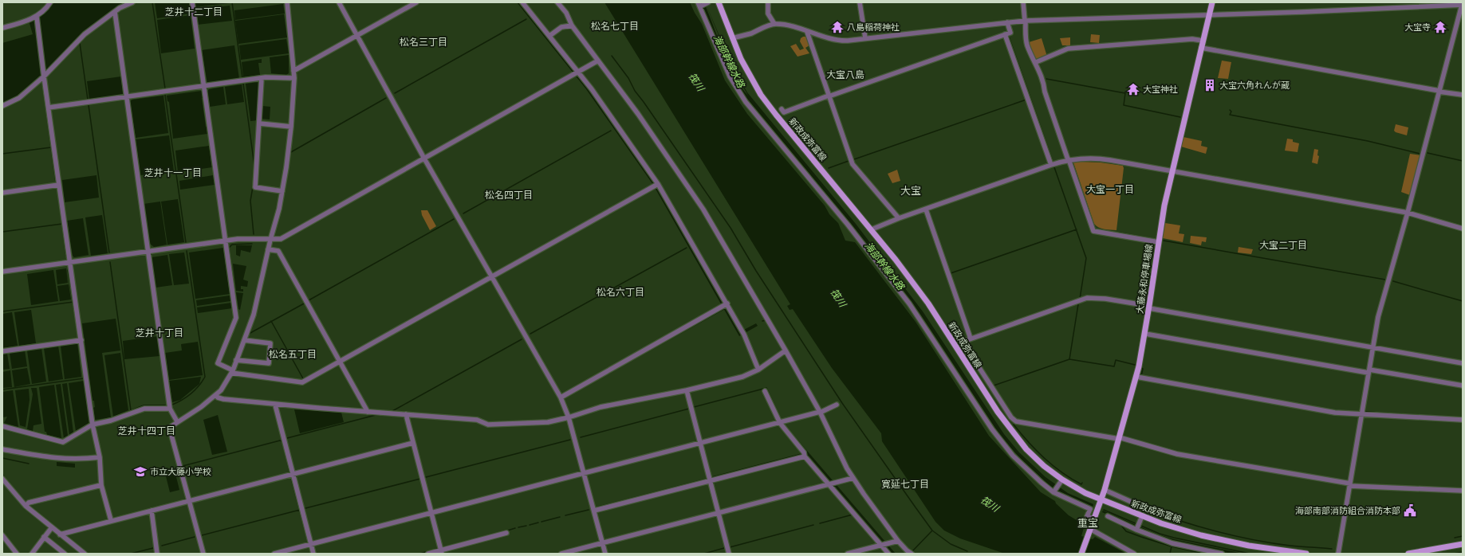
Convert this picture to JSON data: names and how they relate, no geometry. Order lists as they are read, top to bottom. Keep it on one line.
{"streets":{"main road":["新政成弥富線","大藤永和停車場線"]},"crossings":[["新政成弥富線","大藤永和停車場線"]],"districts":["芝井十二丁目","松名七丁目","松名三丁目","大宝八島","芝井十一丁目","大宝一丁目","大宝","松名四丁目","大宝二丁目","松名六丁目","芝井十丁目","松名五丁目","芝井十四丁目","寛延七丁目","重宝"],"water":["海部幹線水路","筏川"],"places":{"temple":["八島稲荷神社","大宝寺","大宝神社"],"building":["大宝六角れんが蔵"],"school or university":["市立大藤小学校"],"public building":["海部南部消防組合消防本部"]}}
